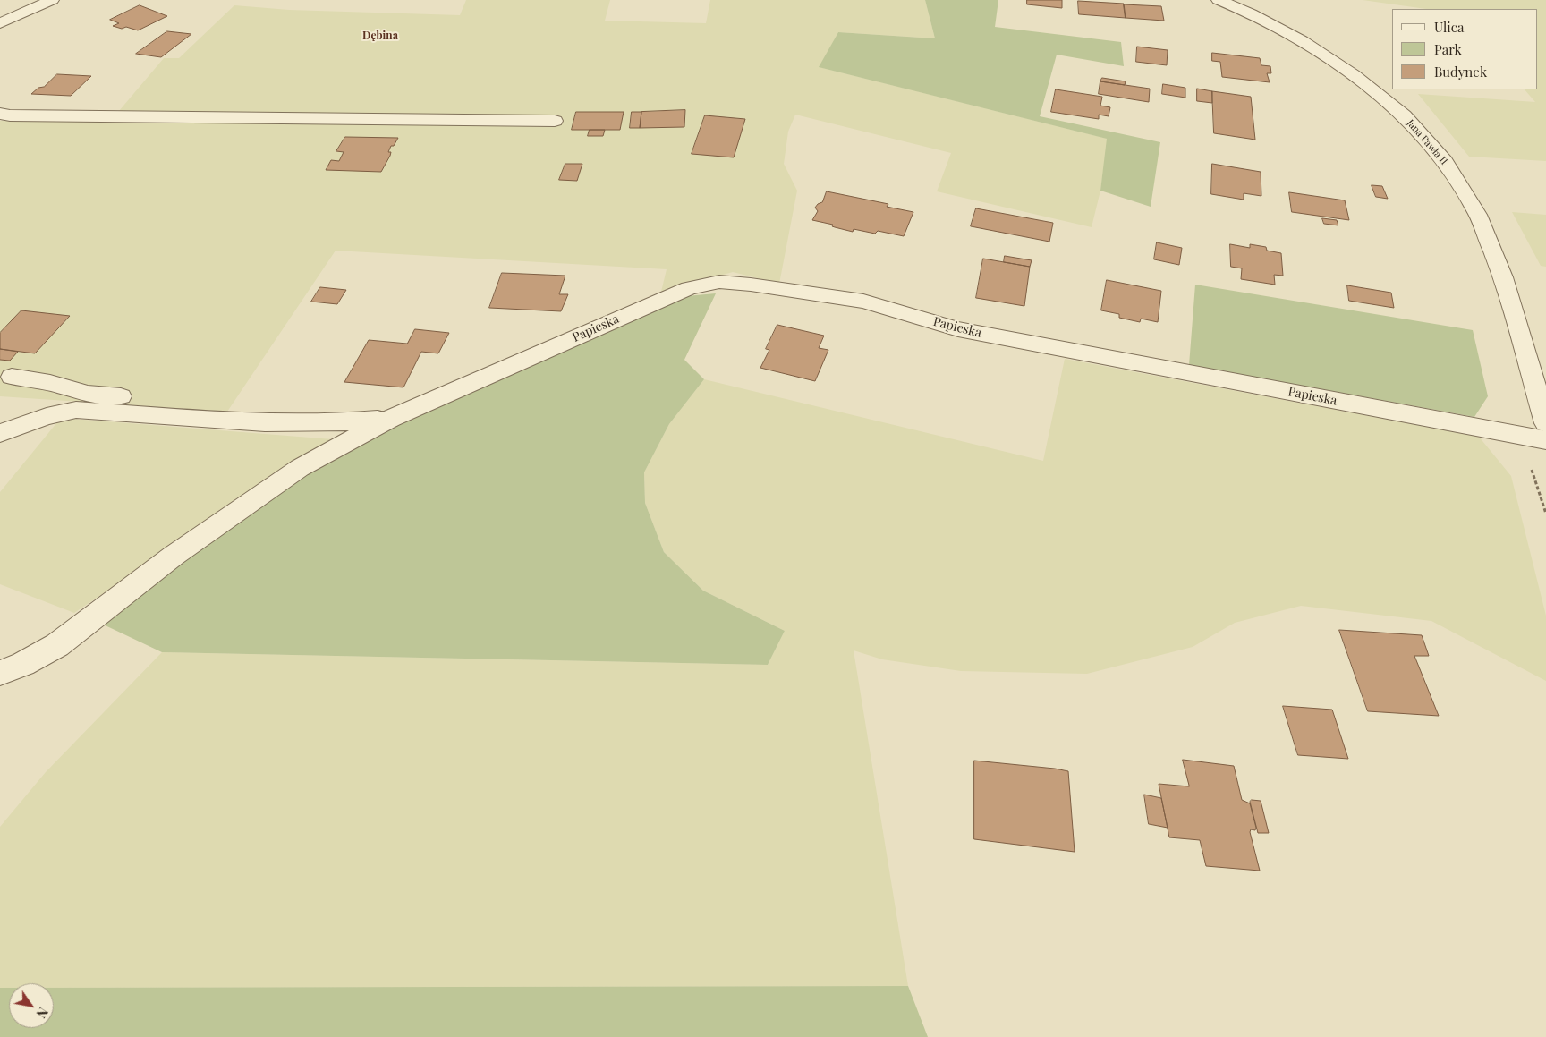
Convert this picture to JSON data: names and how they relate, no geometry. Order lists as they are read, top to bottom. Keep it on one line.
{"streets":{"street":["Jana Pawła II","Papieska"]},"districts":["Dębina"],"legend":["Ulica","Park","Budynek"],"north":"bottom right"}
